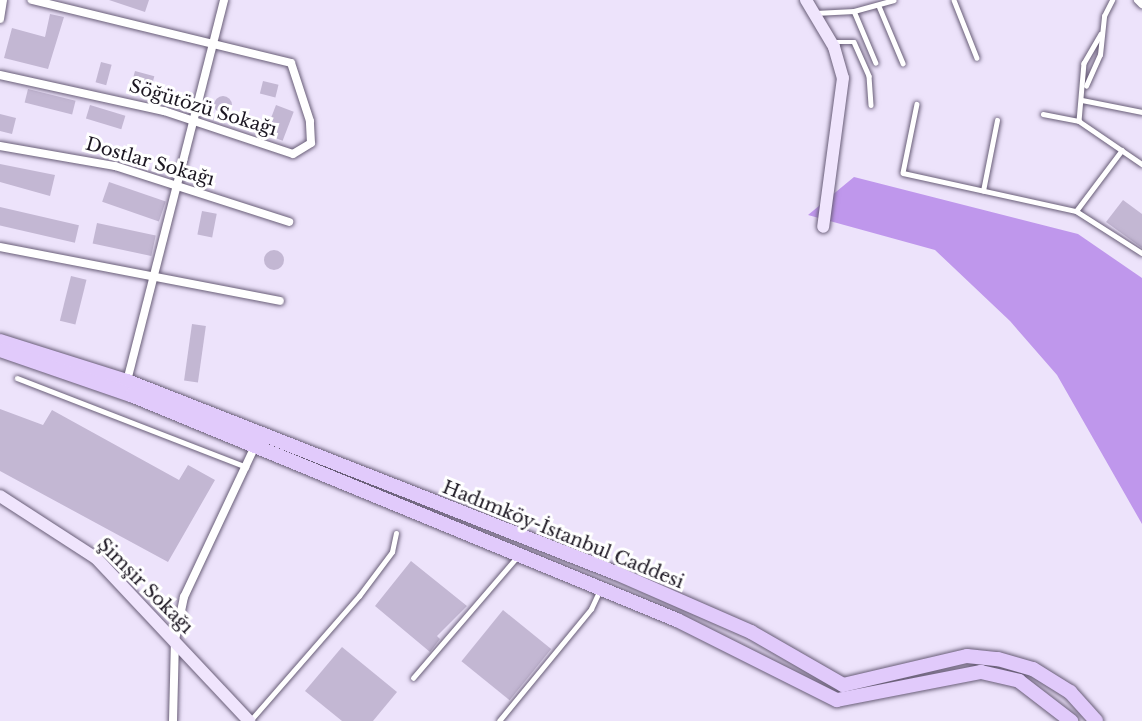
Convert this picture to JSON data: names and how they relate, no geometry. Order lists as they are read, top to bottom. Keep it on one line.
{"streets":{"main road":["Hadımköy-İstanbul Caddesi"],"street":["Söğütözü Sokağı","Dostlar Sokağı","Şimşir Sokağı"]}}
